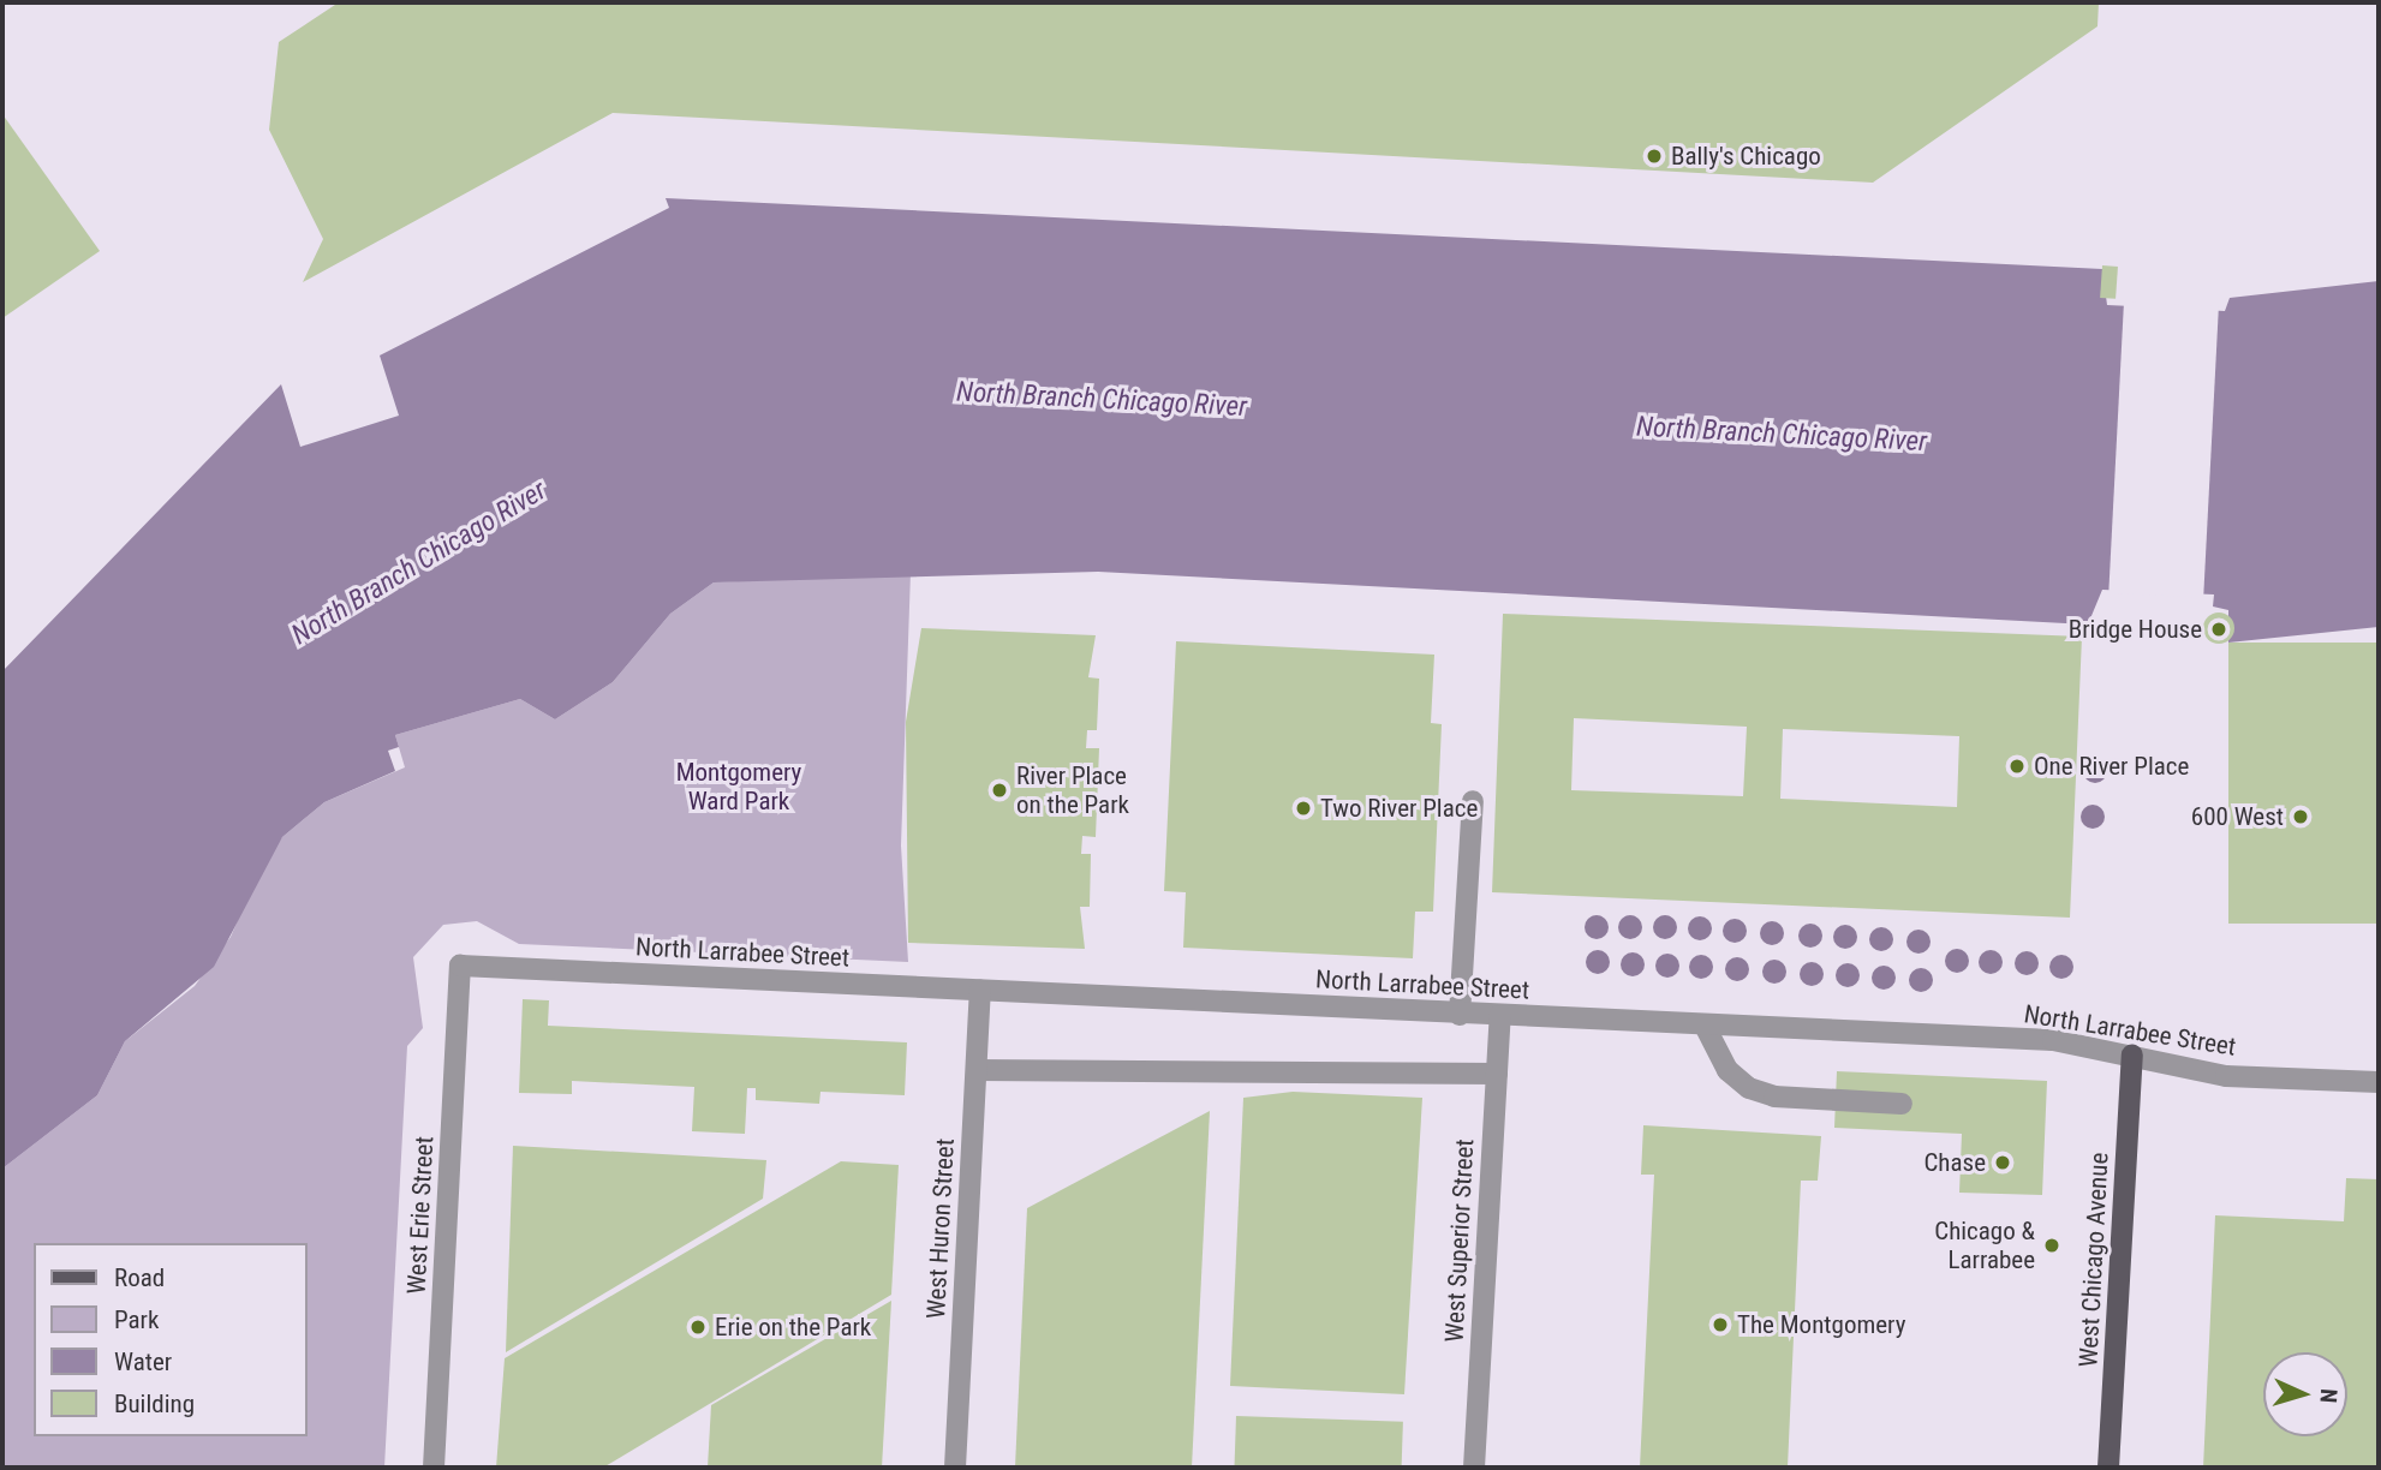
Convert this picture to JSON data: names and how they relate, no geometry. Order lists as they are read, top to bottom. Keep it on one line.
{"streets":{"main road":["West Chicago Avenue"],"street":["North Larrabee Street","West Erie Street","West Huron Street","West Superior Street"]},"crossings":[["North Larrabee Street","West Erie Street"],["North Larrabee Street","West Huron Street"],["North Larrabee Street","West Superior Street"],["North Larrabee Street","West Chicago Avenue"]],"water":["North Branch Chicago River"],"parks":["Montgomery Ward Park"],"places":["Bally's Chicago","Bridge House","One River Place","River Place on the Park","Two River Place","600 West","Chase","Chicago & Larrabee","The Montgomery","Erie on the Park"],"legend":["Road","Park","Water","Building"],"north":"right"}
